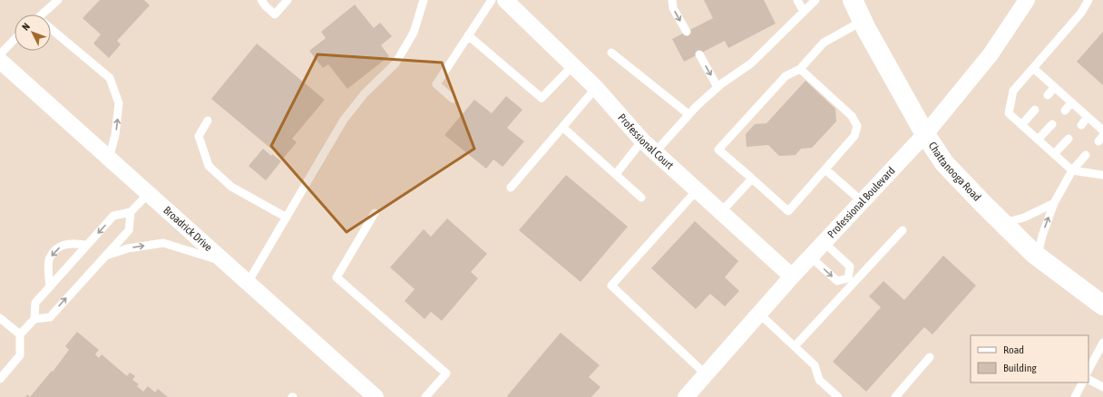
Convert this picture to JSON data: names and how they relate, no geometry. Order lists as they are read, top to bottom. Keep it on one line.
{"streets":{"main road":["Chattanooga Road"],"street":["Professional Court","Professional Boulevard","Broadrick Drive"]},"crossings":[["Professional Court","Professional Boulevard"],["Chattanooga Road","Professional Boulevard"]],"legend":["Road","Building"],"north":"top left"}
